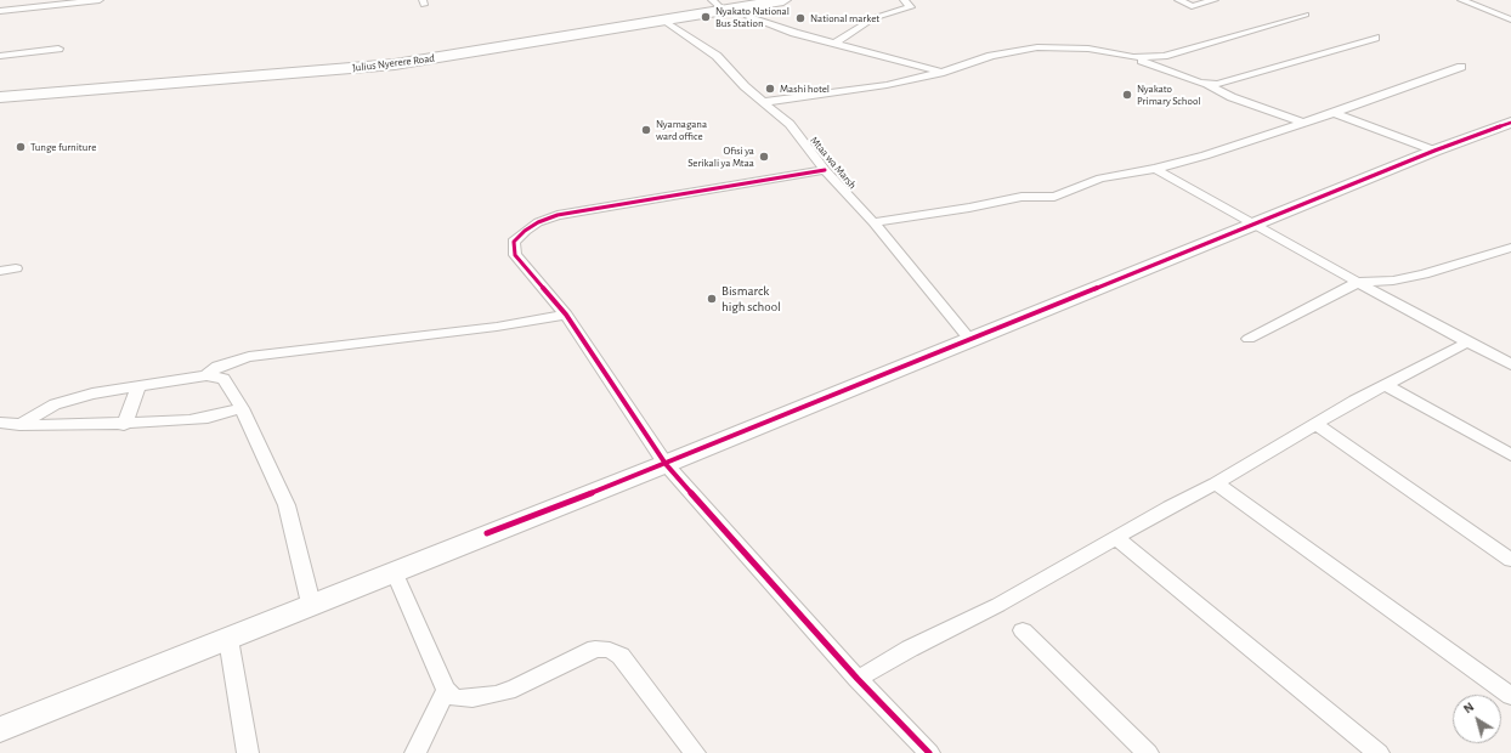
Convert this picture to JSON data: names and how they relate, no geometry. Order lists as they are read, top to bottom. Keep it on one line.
{"streets":{"highway":["Julius Nyerere Road"],"street":["Mtaa wa Marsh"]},"crossings":[["Julius Nyerere Road","Mtaa wa Marsh"]],"places":["Nyakato National Bus Station","National market","Mashi hotel","Nyakato Primary School","Nyamagana ward office","Tunge furniture","Ofisi ya Serikali ya Mtaa","Bismarck high school"],"north":"top left"}
